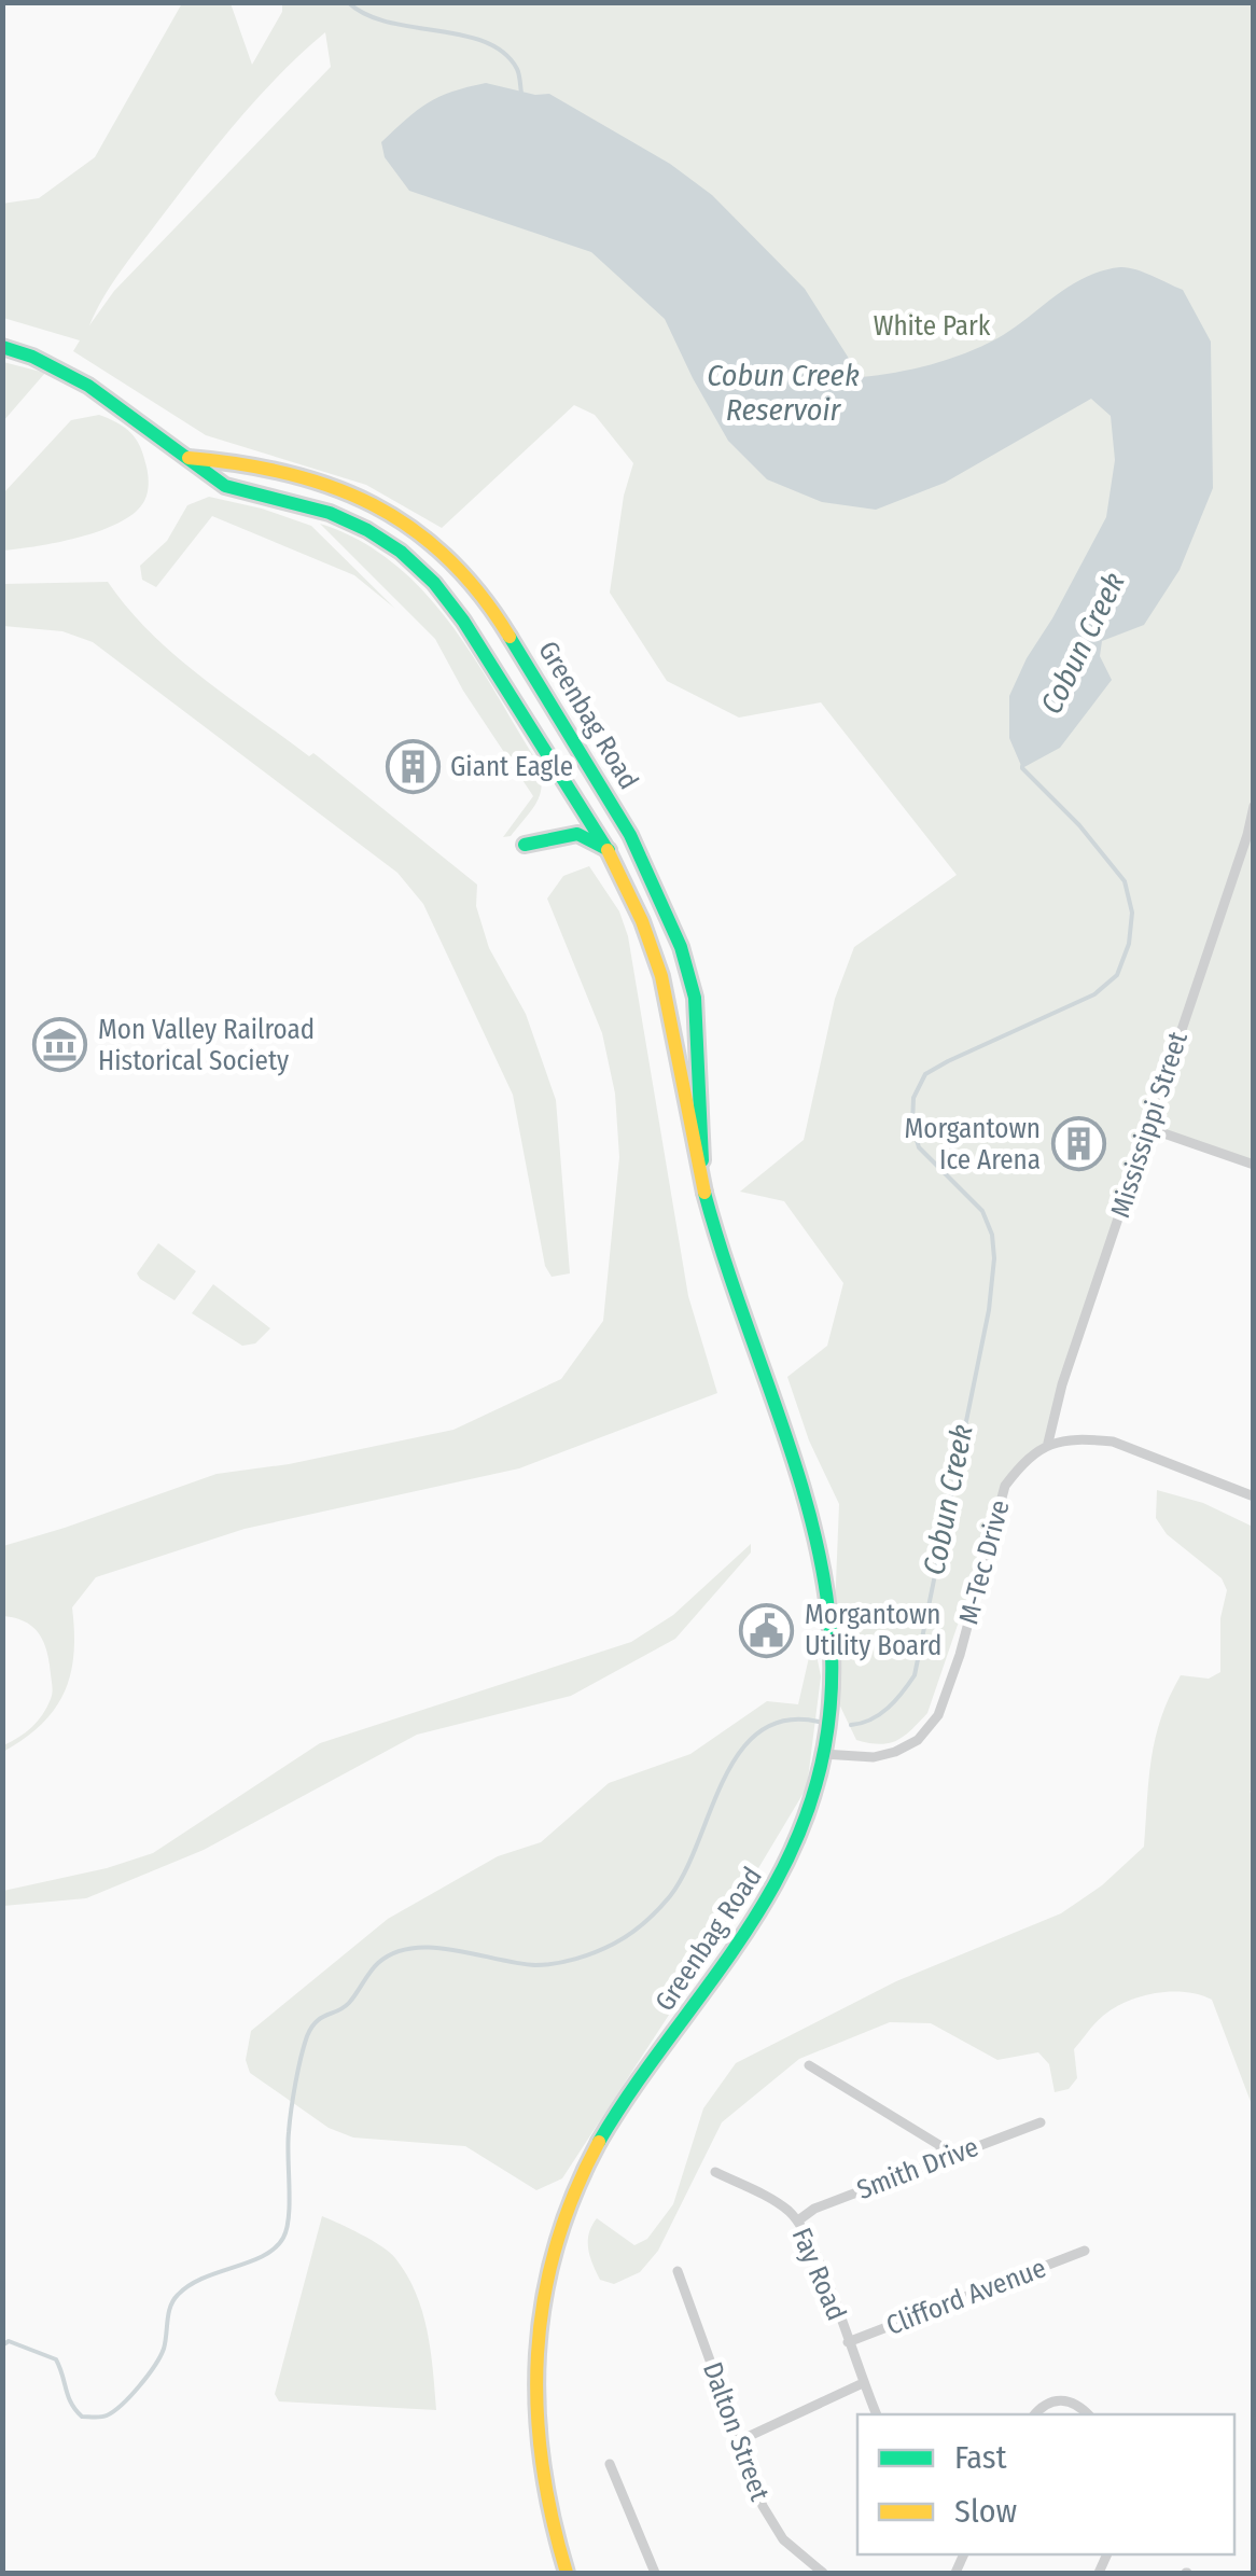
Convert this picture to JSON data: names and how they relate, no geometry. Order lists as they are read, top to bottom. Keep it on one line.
{"streets":{"main road":["Greenbag Road"],"street":["Mississippi Street","M-Tec Drive","Smith Drive","Fay Road","Clifford Avenue","Dalton Street"]},"crossings":[["Greenbag Road","M-Tec Drive"],["Mississippi Street","M-Tec Drive"],["Smith Drive","Fay Road"],["Fay Road","Clifford Avenue"]],"water":["Cobun Creek Reservoir","Cobun Creek"],"parks":["White Park"],"places":{"building":["Giant Eagle","Morgantown Ice Arena"],"museum":["Mon Valley Railroad Historical Society"],"public building":["Morgantown Utility Board"]},"legend":["Fast","Slow"]}
